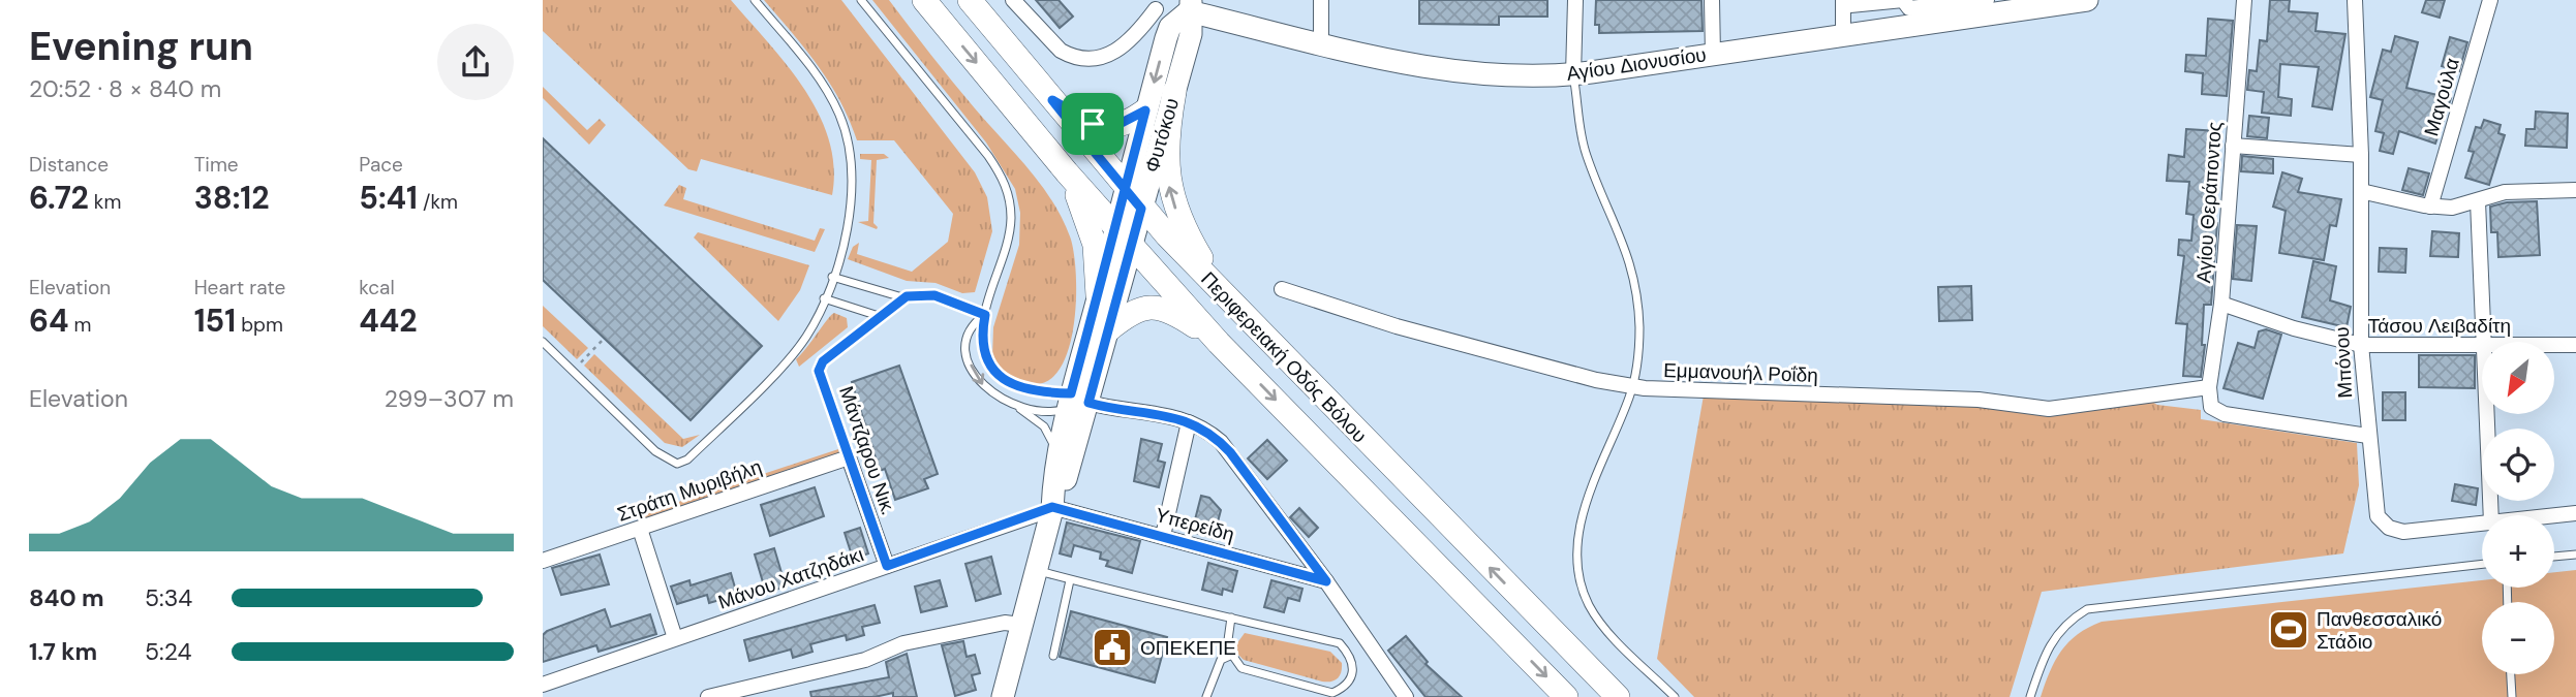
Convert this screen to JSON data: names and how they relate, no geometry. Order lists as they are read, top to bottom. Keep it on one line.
{"streets":{"main road":["Αγίου Διονυσίου","Φυτόκου","Περιφερειακή Οδός Βόλου"],"street":["Μαγούλα","Αγίου Θεράποντος","Τάσου Λειβαδίτη","Μπόνου","Εμμανουήλ Ροΐδη","Μάντζαρου Νικ.","Στράτη Μυριβήλη","Υπερείδη","Μάνου Χατζηδάκι"]},"crossings":[["Αγίου Διονυσίου","Φυτόκου"],["Φυτόκου","Περιφερειακή Οδός Βόλου"],["Φυτόκου","Υπερείδη"],["Φυτόκου","Μάνου Χατζηδάκι"],["Αγίου Θεράποντος","Τάσου Λειβαδίτη"],["Αγίου Θεράποντος","Μπόνου"],["Αγίου Θεράποντος","Εμμανουήλ Ροΐδη"],["Τάσου Λειβαδίτη","Μπόνου"],["Μάντζαρου Νικ.","Στράτη Μυριβήλη"],["Μάντζαρου Νικ.","Μάνου Χατζηδάκι"],["Υπερείδη","Μάνου Χατζηδάκι"]],"places":{"sports":["Πανθεσσαλικό Στάδιο"],"public building":["ΟΠΕΚΕΠΕ"]},"north":"bottom left","page":{"heading":["Evening run","20:52 · 8 × 840 m"],"stats":[["Distance","6.72 km"],["Time","38:12"],["Pace","5:41 /km"],["Elevation","64 m"],["Heart rate","151 bpm"],["kcal","442"]],"map_buttons":["+","−"],"chart":["Elevation","299–307 m"],"list":[{"name":"840 m","note":"5:34"},{"name":"1.7 km","note":"5:24"}]}}
